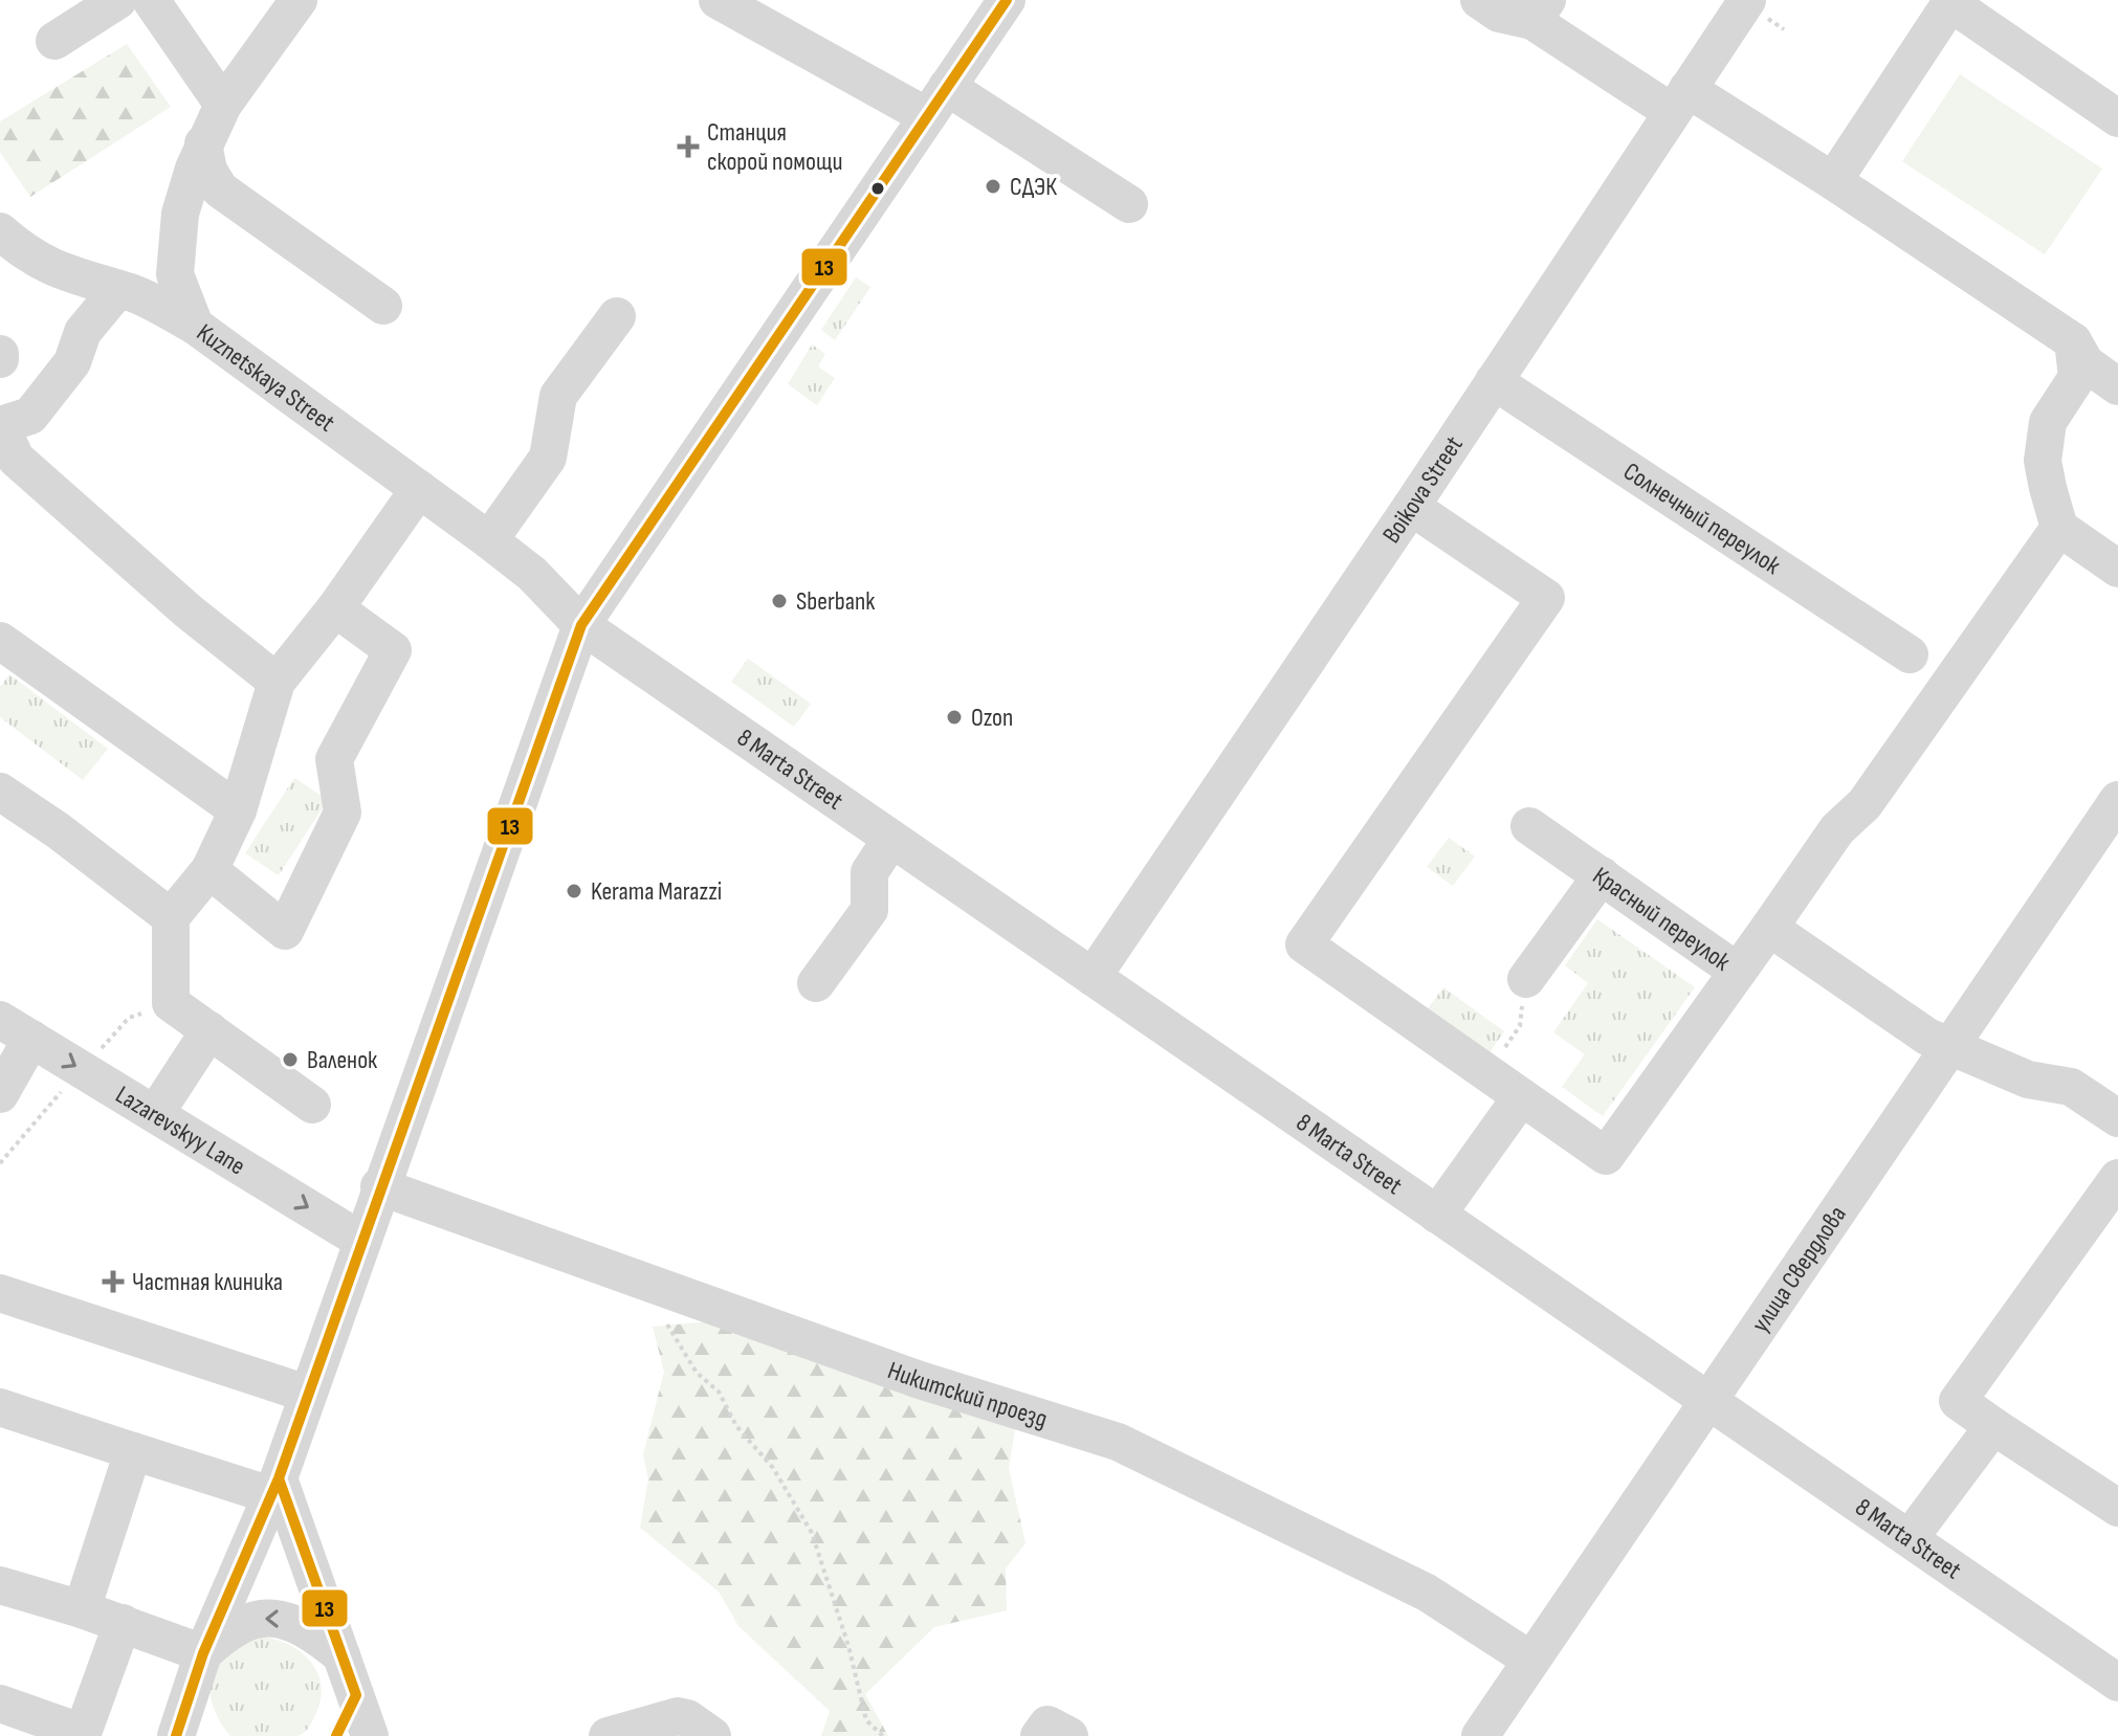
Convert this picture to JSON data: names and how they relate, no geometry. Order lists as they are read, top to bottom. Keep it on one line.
{"streets":{"street":["Kuznetskaya Street","Boikova Street","Солнечный переулок","8 Marta Street","Красный переулок","Lazarevskyy Lane","улица Свердлова","Никитский проезд"]},"crossings":[["Kuznetskaya Street","8 Marta Street"],["Boikova Street","Солнечный переулок"],["Boikova Street","8 Marta Street"],["8 Marta Street","улица Свердлова"],["улица Свердлова","Никитский проезд"]],"places":{"health":["Станция скорой помощи","Частная клиника"],"other":["СДЭК","Sberbank","Ozon","Kerama Marazzi","Валенок"]},"lines":["transit line 13"]}
